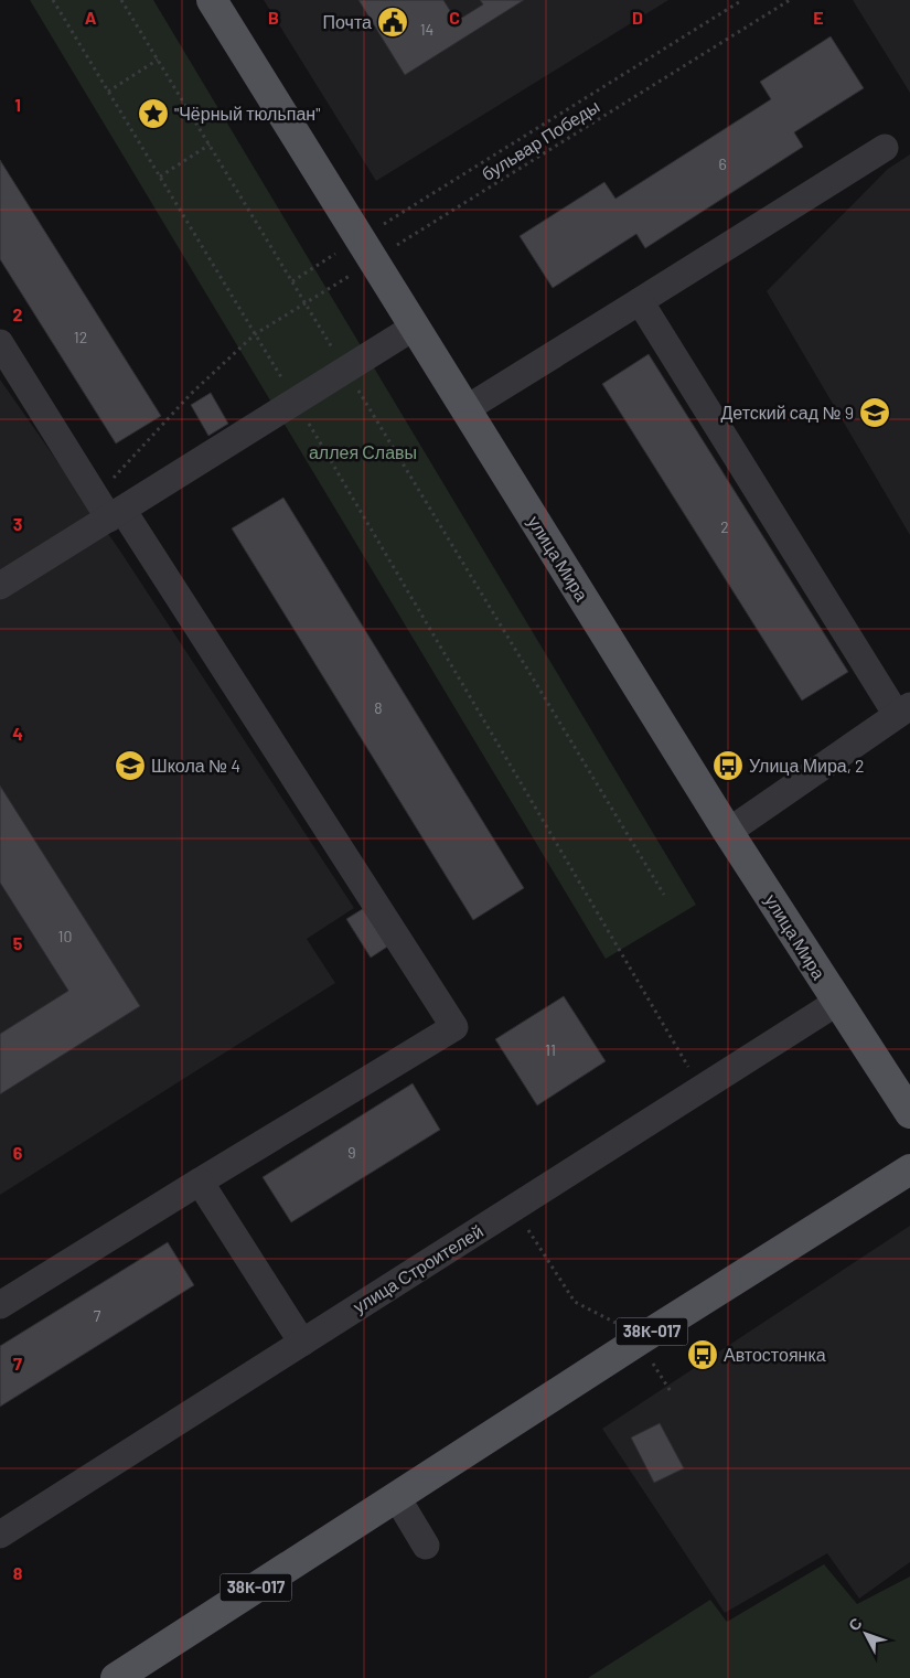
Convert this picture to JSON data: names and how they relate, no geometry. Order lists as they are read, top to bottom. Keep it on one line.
{"streets":{"main road":["улица Мира","38К-017"],"street":["улица Строителей"],"path":["бульвар Победы"]},"crossings":[["бульвар Победы","улица Мира"],["улица Мира","улица Строителей"]],"parks":["аллея Славы"],"places":{"public building":["Почта"],"place":["\"Чёрный тюльпан\""],"school or university":["Детский сад № 9","Школа № 4"],"bus stop":["Улица Мира, 2","Автостоянка"]},"house_numbers":["14","6","12","2","8","10","11","9","7"],"north":"top left","grid":{"columns":["A","B","C","D","E"],"rows":["1","2","3","4","5","6","7","8"]}}
